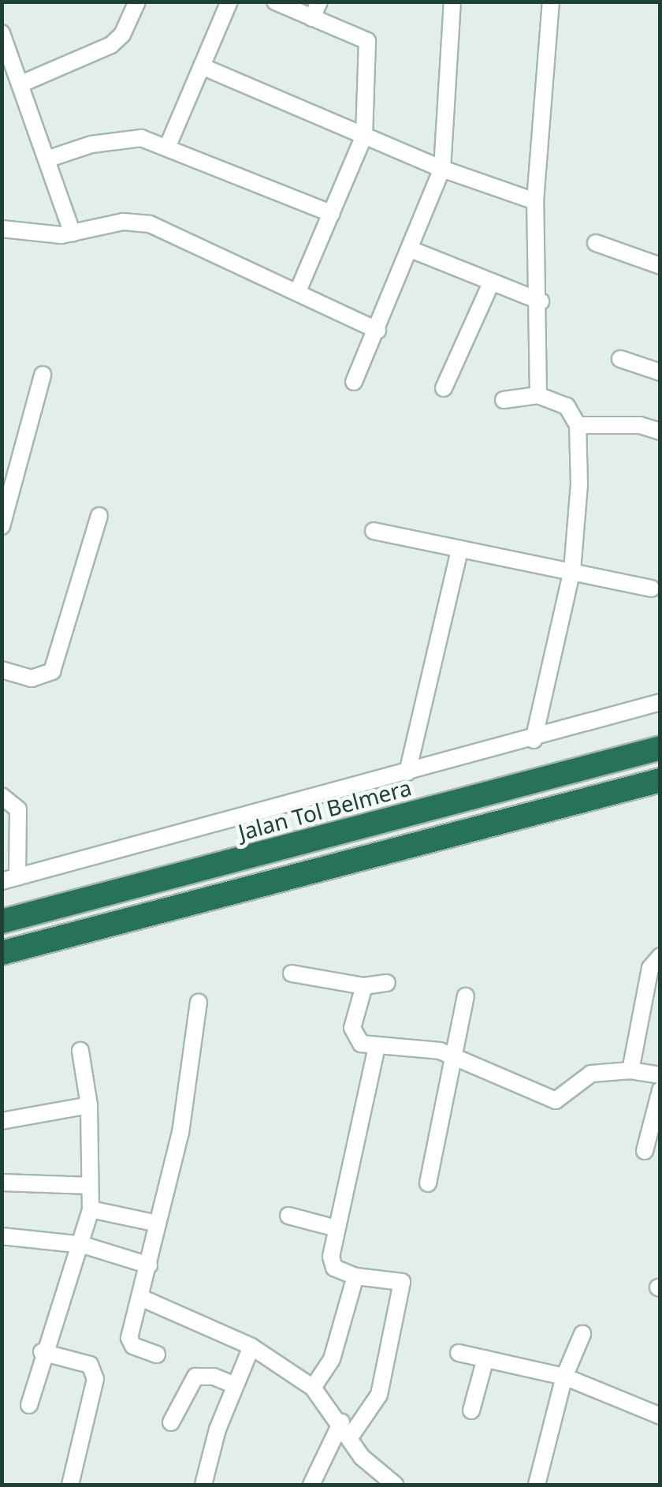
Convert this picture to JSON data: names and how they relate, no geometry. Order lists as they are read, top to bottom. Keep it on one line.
{"streets":{"highway":["Jalan Tol Belmera"]}}
